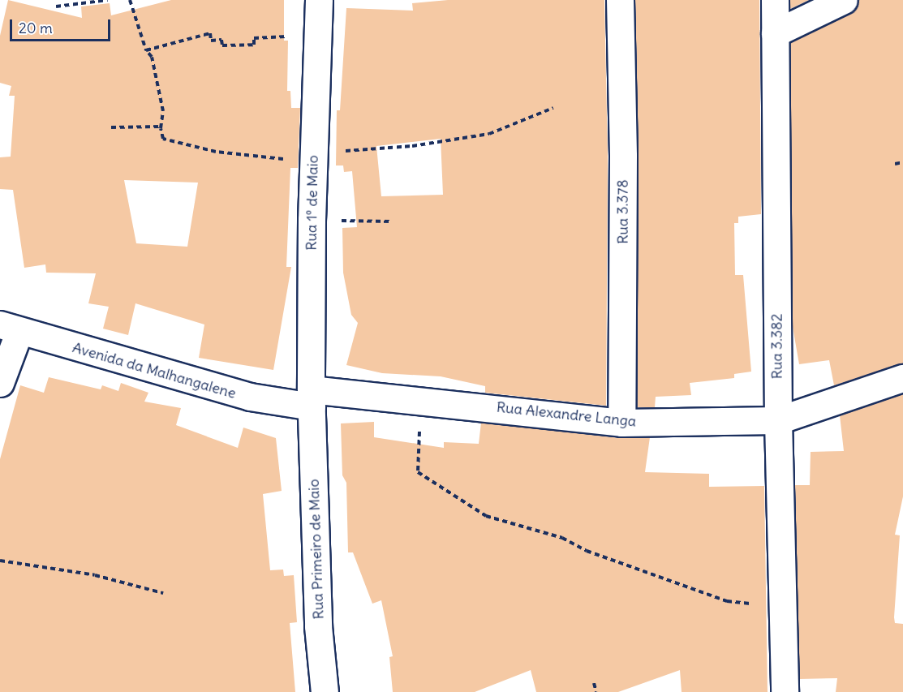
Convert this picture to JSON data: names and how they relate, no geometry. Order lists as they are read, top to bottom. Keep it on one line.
{"streets":{"street":["Rua 1º de Maio","Rua 3.378","Rua 3.382","Avenida da Malhangalene","Rua Alexandre Langa","Rua Primeiro de Maio"]},"crossings":[["Rua 1º de Maio","Avenida da Malhangalene"],["Rua 1º de Maio","Rua Alexandre Langa"],["Rua 1º de Maio","Rua Primeiro de Maio"],["Rua 3.378","Rua Alexandre Langa"],["Rua 3.382","Rua Alexandre Langa"],["Avenida da Malhangalene","Rua Alexandre Langa"],["Avenida da Malhangalene","Rua Primeiro de Maio"],["Rua Alexandre Langa","Rua Primeiro de Maio"]],"scale_bar":"20 m"}
